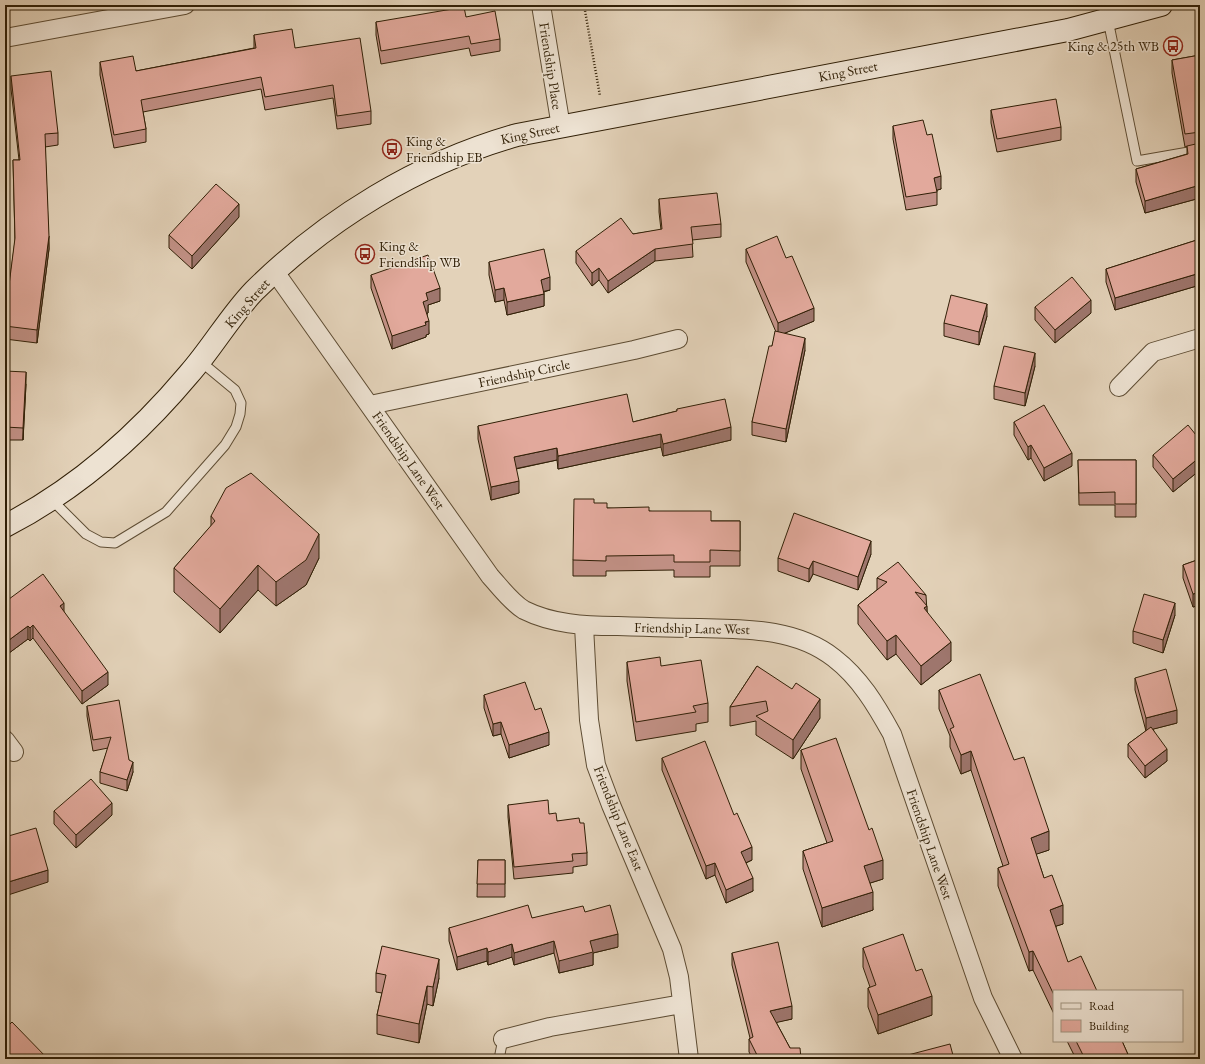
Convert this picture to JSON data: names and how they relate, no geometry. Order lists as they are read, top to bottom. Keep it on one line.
{"streets":{"street":["Friendship Place","King Street","Friendship Circle","Friendship Lane West","Friendship Lane East"]},"crossings":[["Friendship Place","King Street"],["King Street","Friendship Lane West"],["Friendship Circle","Friendship Lane West"],["Friendship Lane West","Friendship Lane East"]],"places":{"bus stop":["King & 25th WB","King & Friendship EB","King & Friendship WB"]},"legend":["Road","Building"]}
